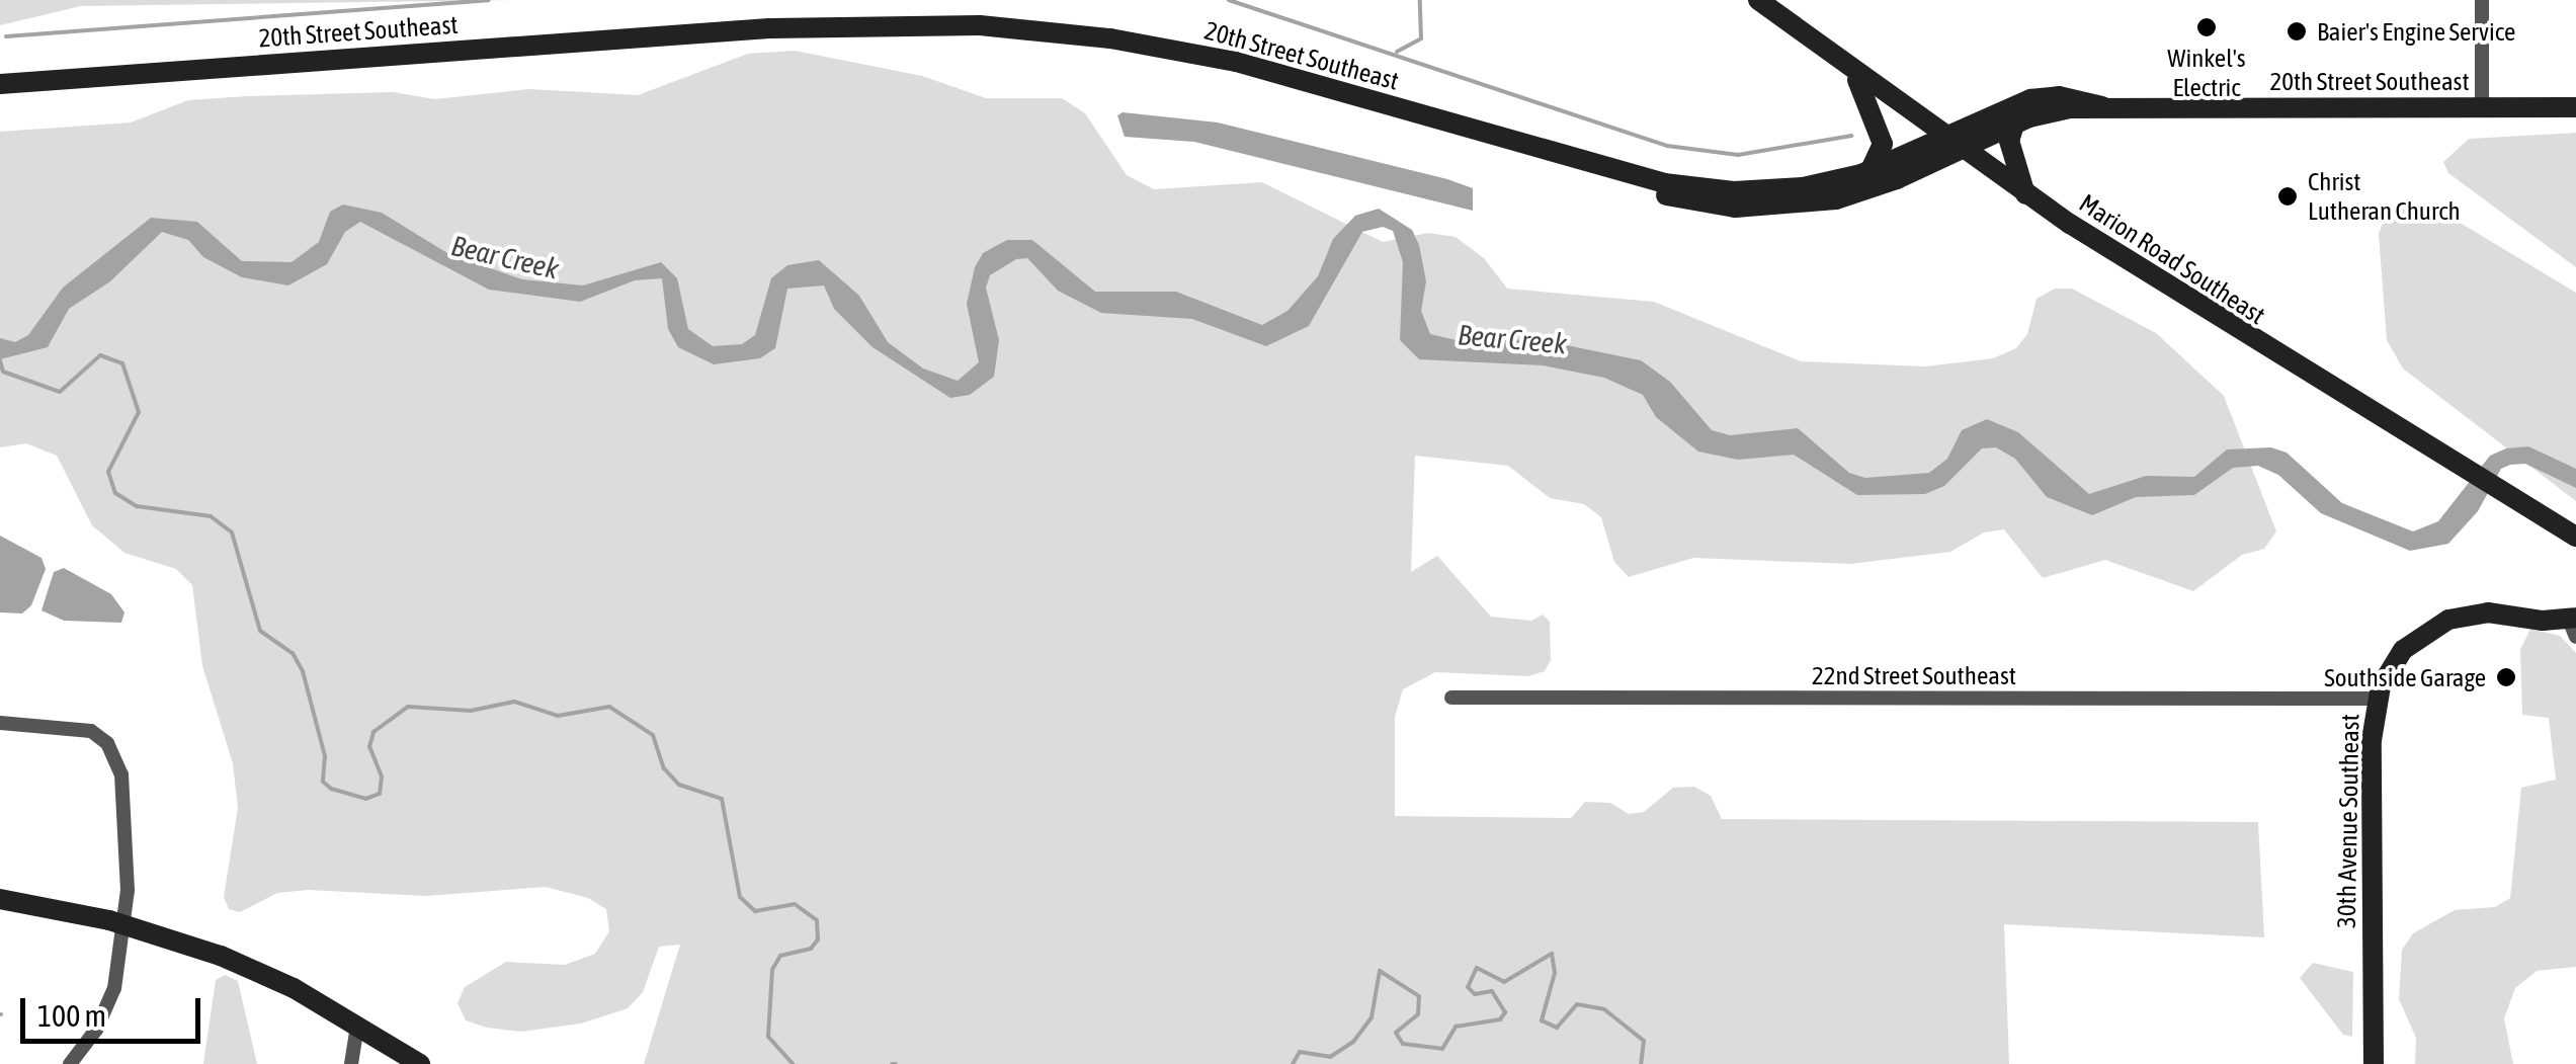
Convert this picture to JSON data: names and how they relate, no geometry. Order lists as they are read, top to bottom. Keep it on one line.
{"streets":{"street":["20th Street Southeast","Marion Road Southeast","22nd Street Southeast","30th Avenue Southeast"]},"crossings":[["20th Street Southeast","Marion Road Southeast"],["22nd Street Southeast","30th Avenue Southeast"]],"water":["Bear Creek"],"places":["Winkel's Electric","Baier's Engine Service","Christ Lutheran Church","Southside Garage"],"scale_bar":"100 m"}
